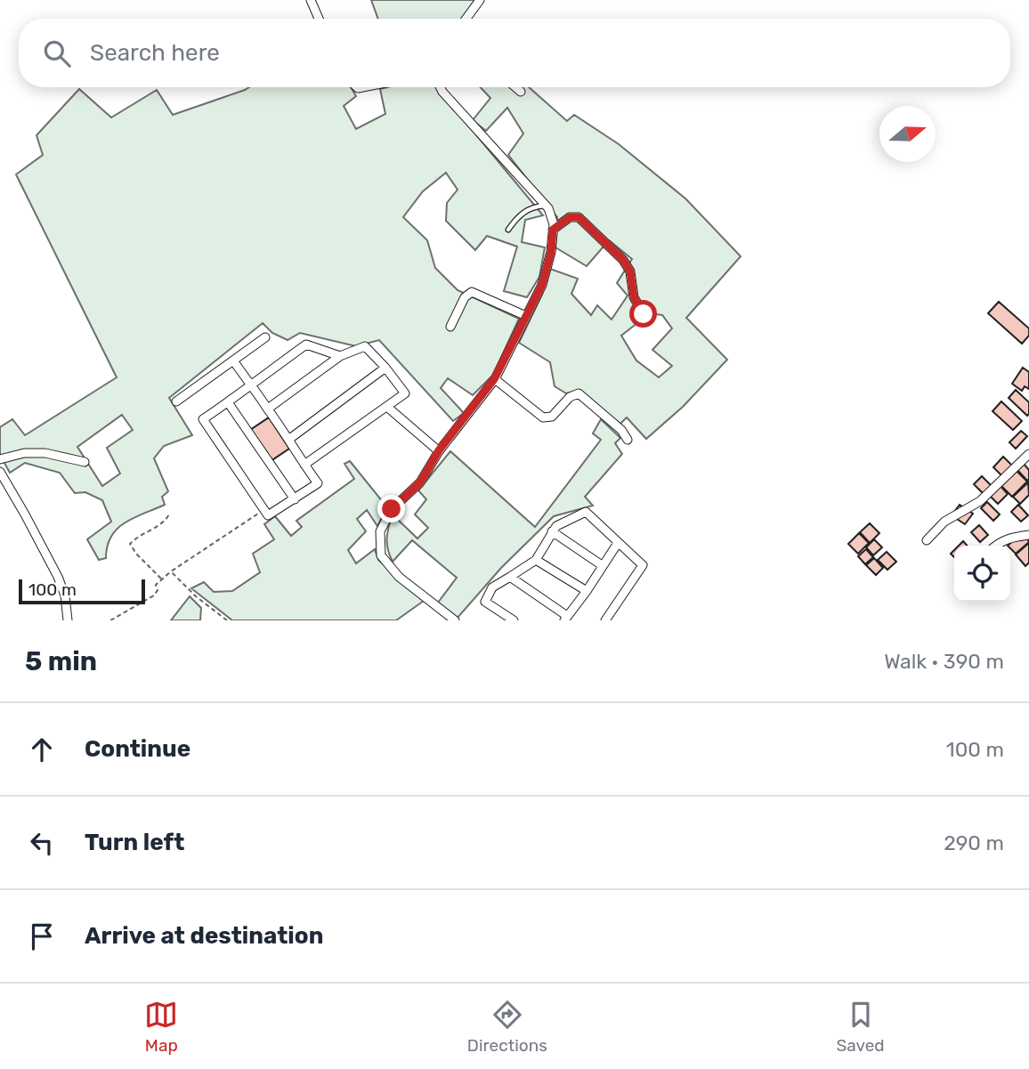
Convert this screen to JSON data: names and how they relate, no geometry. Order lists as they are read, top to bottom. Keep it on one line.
{"scale_bar":"100 m","north":"right","page":{"search":"Search here","scale":"100 m","heading":["5 min","Walk · 390 m"],"list":[["Continue","100 m"],["Turn left","290 m"],"Arrive at destination"],"nav":["Map","Directions","Saved"]}}
